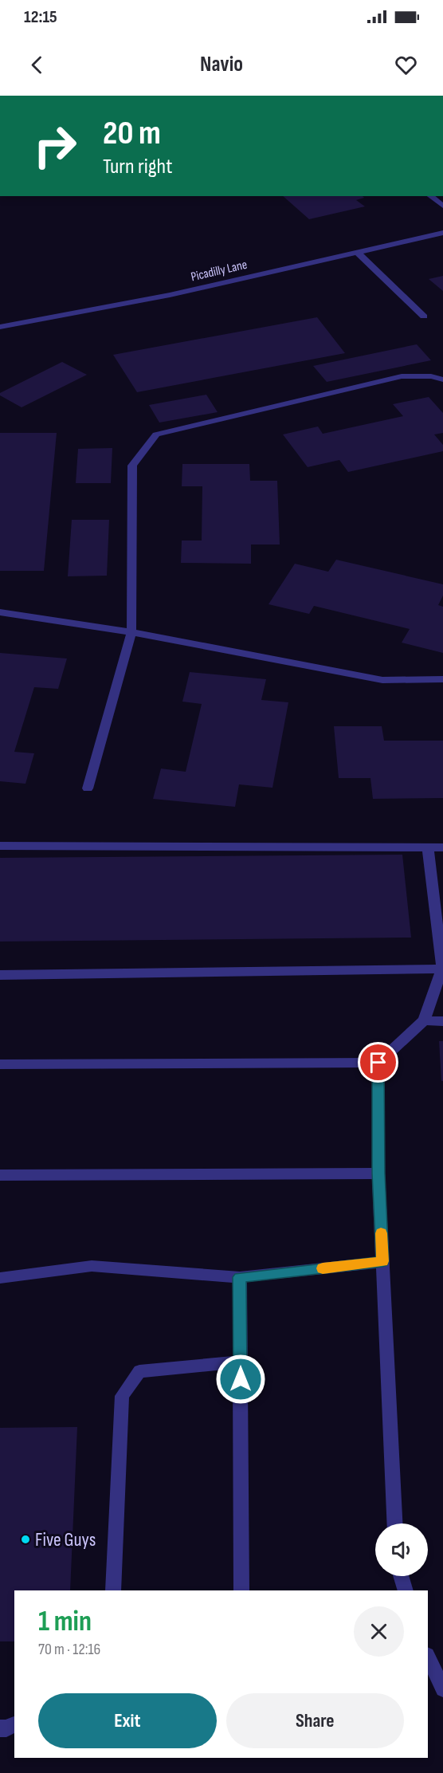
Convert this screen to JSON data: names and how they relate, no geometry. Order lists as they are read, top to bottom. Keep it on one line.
{"streets":{"street":["Picadilly Lane"]},"places":["Five Guys"],"page":{"status":"12:15","header":"Navio","turn":["20 m","Turn right"],"heading":["1 min","70 m · 12:16"],"buttons":["Exit","Share"]}}
